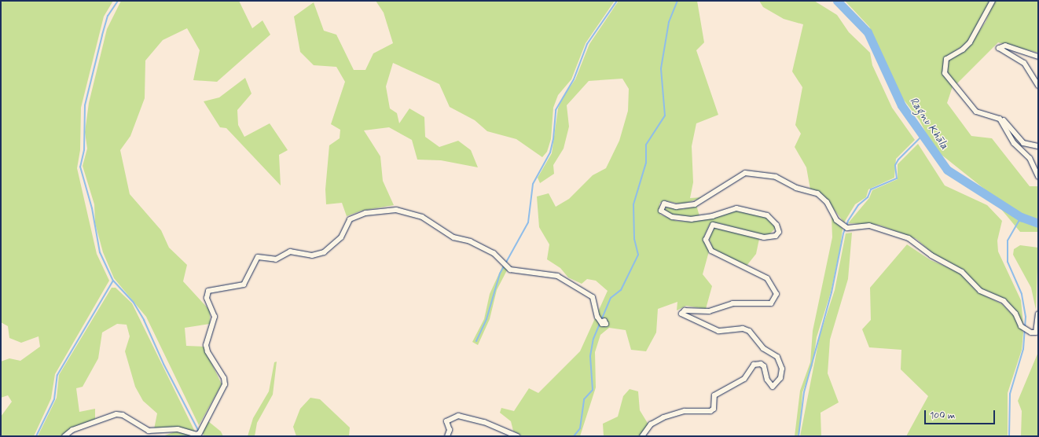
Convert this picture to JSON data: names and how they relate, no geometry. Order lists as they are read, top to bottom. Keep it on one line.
{"water":["Ragnu Khāla"],"scale_bar":"100 m"}
